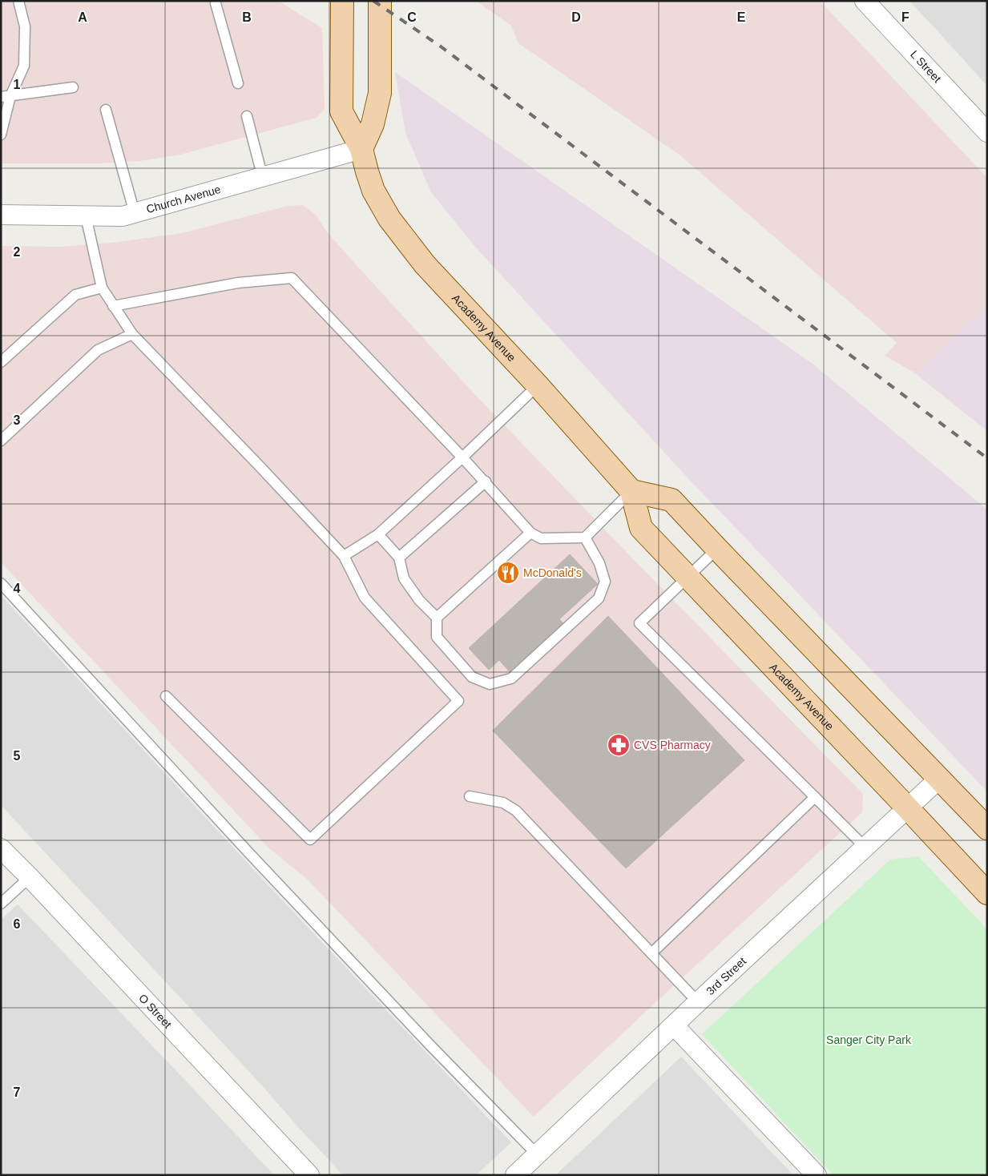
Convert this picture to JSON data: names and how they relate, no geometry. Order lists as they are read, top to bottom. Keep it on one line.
{"streets":{"main road":["Academy Avenue"],"street":["L Street","Church Avenue","3rd Street","O Street"]},"crossings":[["Church Avenue","Academy Avenue"],["Academy Avenue","3rd Street"]],"parks":["Sanger City Park"],"places":{"restaurant":["McDonald's"],"pharmacy":["CVS Pharmacy"]},"grid":{"columns":["A","B","C","D","E","F"],"rows":["1","2","3","4","5","6","7"]}}
